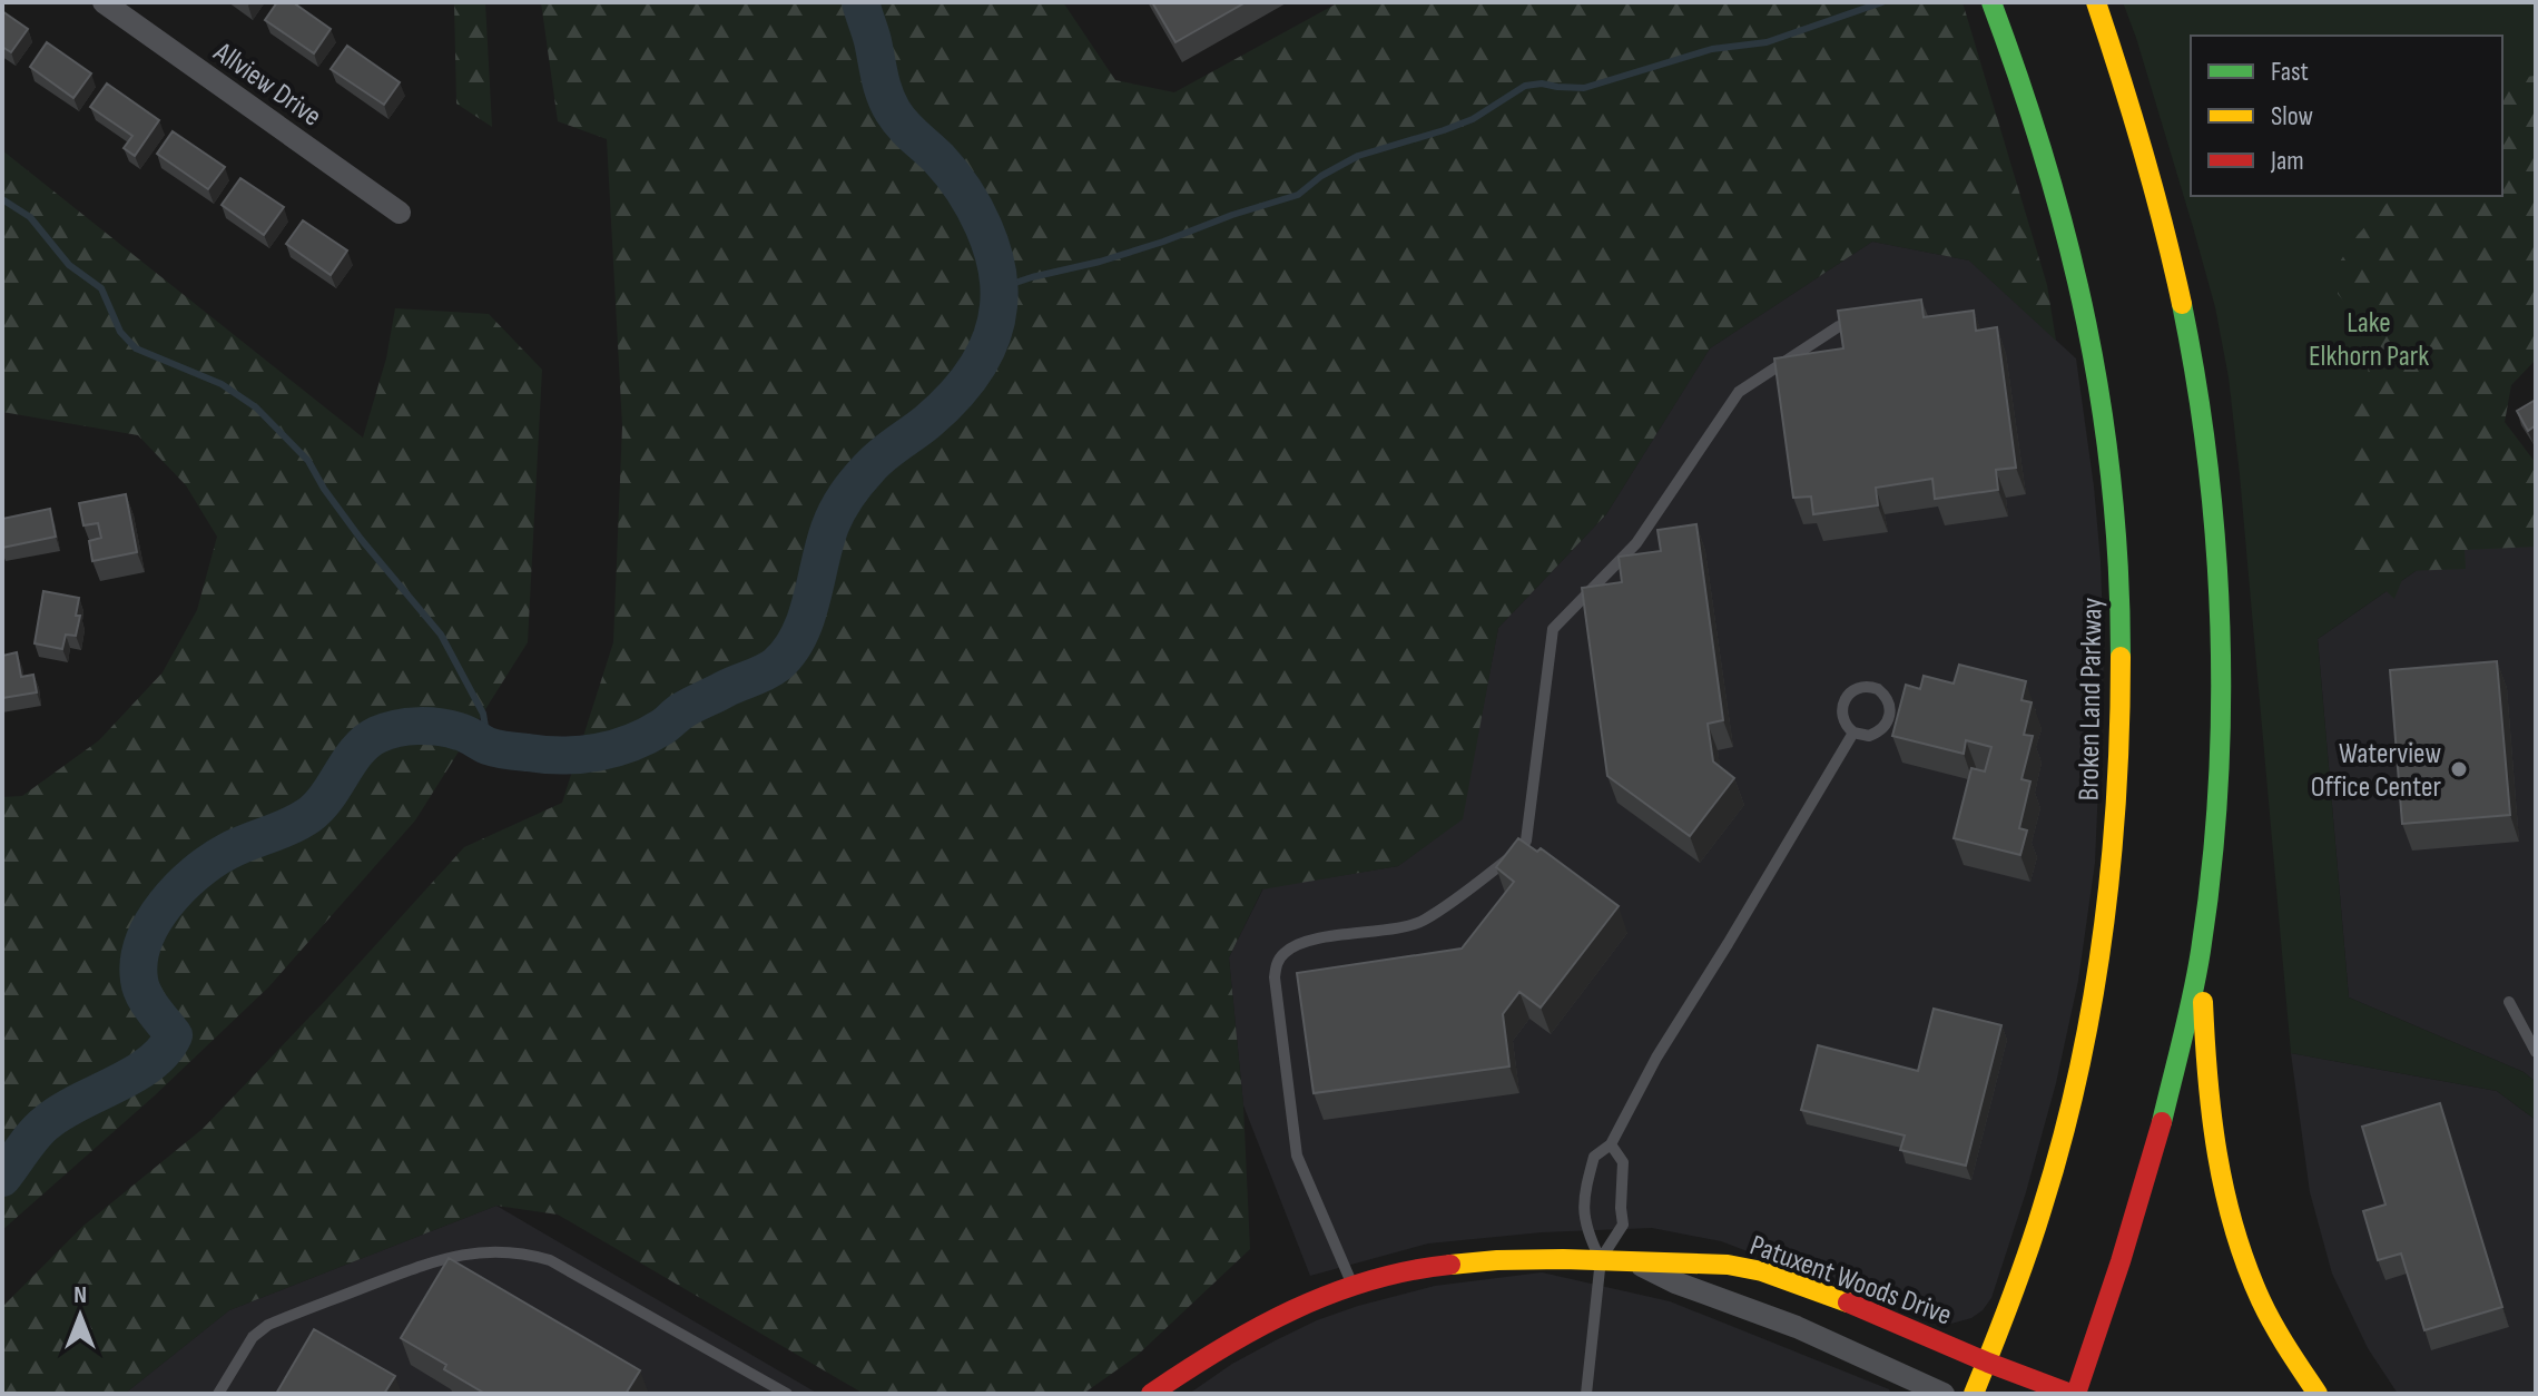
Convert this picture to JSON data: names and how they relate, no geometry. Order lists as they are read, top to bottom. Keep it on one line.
{"streets":{"main road":["Broken Land Parkway","Patuxent Woods Drive"],"street":["Allview Drive"]},"crossings":[["Broken Land Parkway","Patuxent Woods Drive"]],"parks":["Lake Elkhorn Park"],"places":["Waterview Office Center"],"legend":["Fast","Slow","Jam"],"north":"top"}
